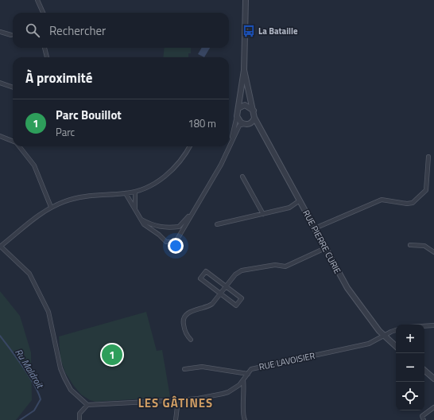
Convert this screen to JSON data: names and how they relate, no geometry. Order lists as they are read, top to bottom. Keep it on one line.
{"streets":{"street":["RUE PIERRE CURIE","RUE LAVOISIER"]},"crossings":[["RUE PIERRE CURIE","RUE LAVOISIER"]],"districts":["LES GÂTINES"],"water":["Ru Maldroit"],"places":{"bus stop":["La Bataille"]},"page":{"search":"Rechercher","heading":"À proximité","list":[{"mark":"1","name":"Parc Bouillot","note":"Parc","value":"180 m"}],"map_buttons":["+","−"],"pins":"1"}}
